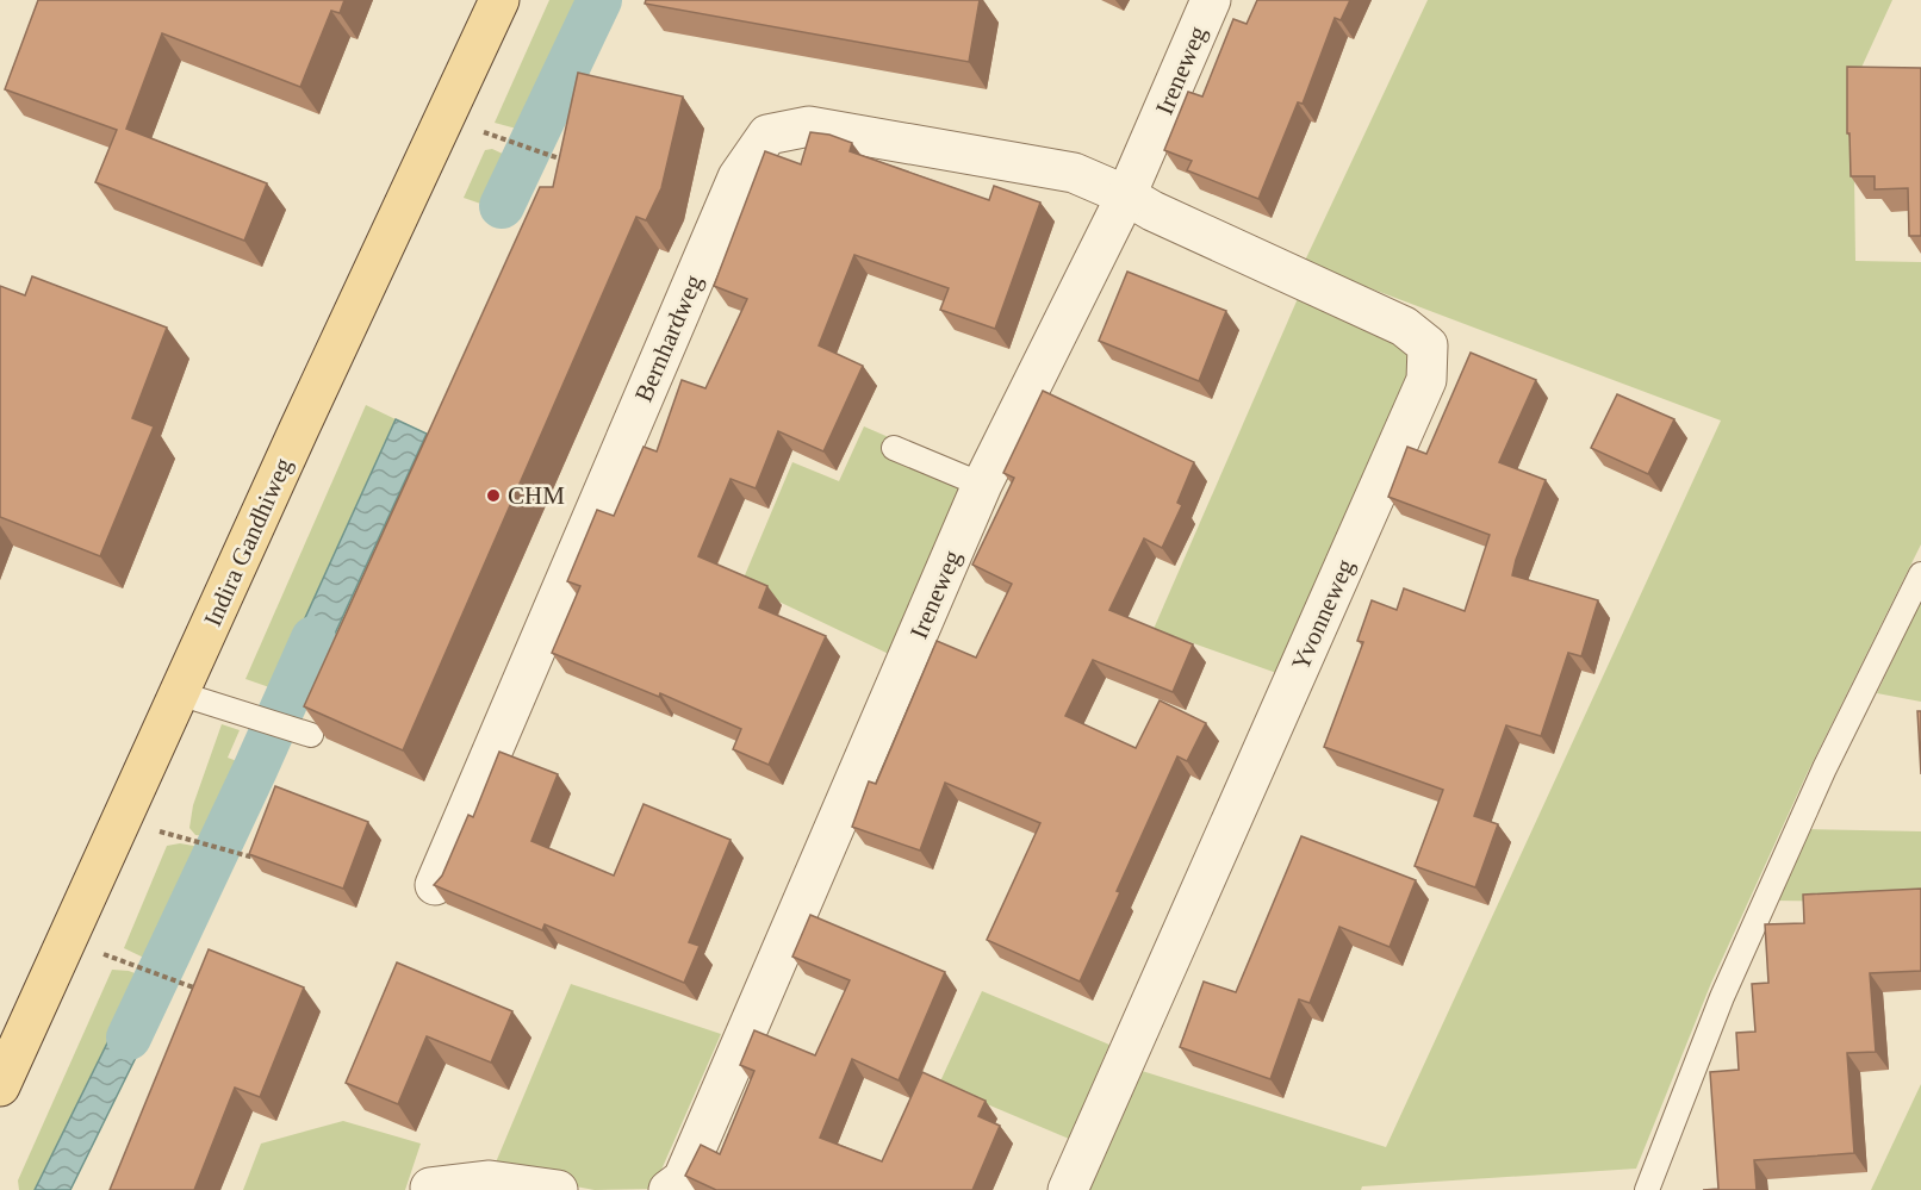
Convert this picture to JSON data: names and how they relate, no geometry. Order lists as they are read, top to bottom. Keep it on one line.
{"streets":{"main road":["Indira Gandhiweg"],"street":["Ireneweg","Bernhardweg","Yvonneweg"]},"crossings":[["Ireneweg","Bernhardweg"],["Ireneweg","Yvonneweg"],["Bernhardweg","Yvonneweg"]],"places":["CHM"]}
